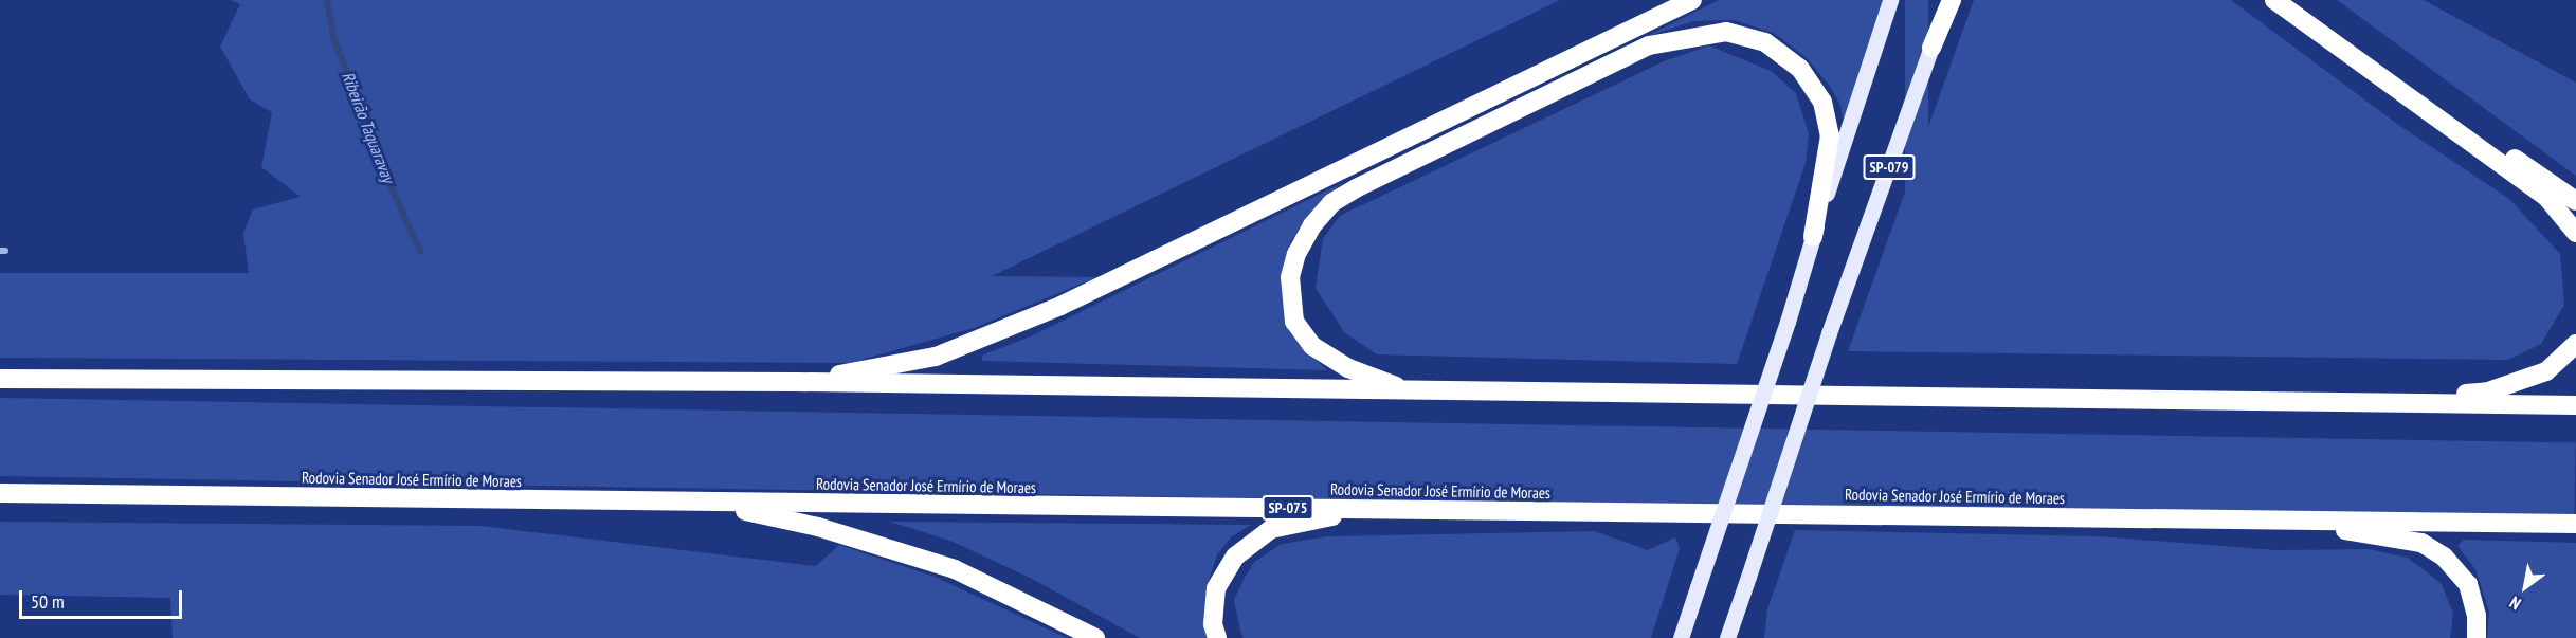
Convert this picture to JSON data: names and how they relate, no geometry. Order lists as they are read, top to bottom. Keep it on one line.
{"streets":{"highway":["Rodovia Senador José Ermírio de Moraes","SP-075"],"main road":["SP-079"]},"water":["Ribeirão Taquaravay"],"scale_bar":"50 m","north":"bottom left"}
